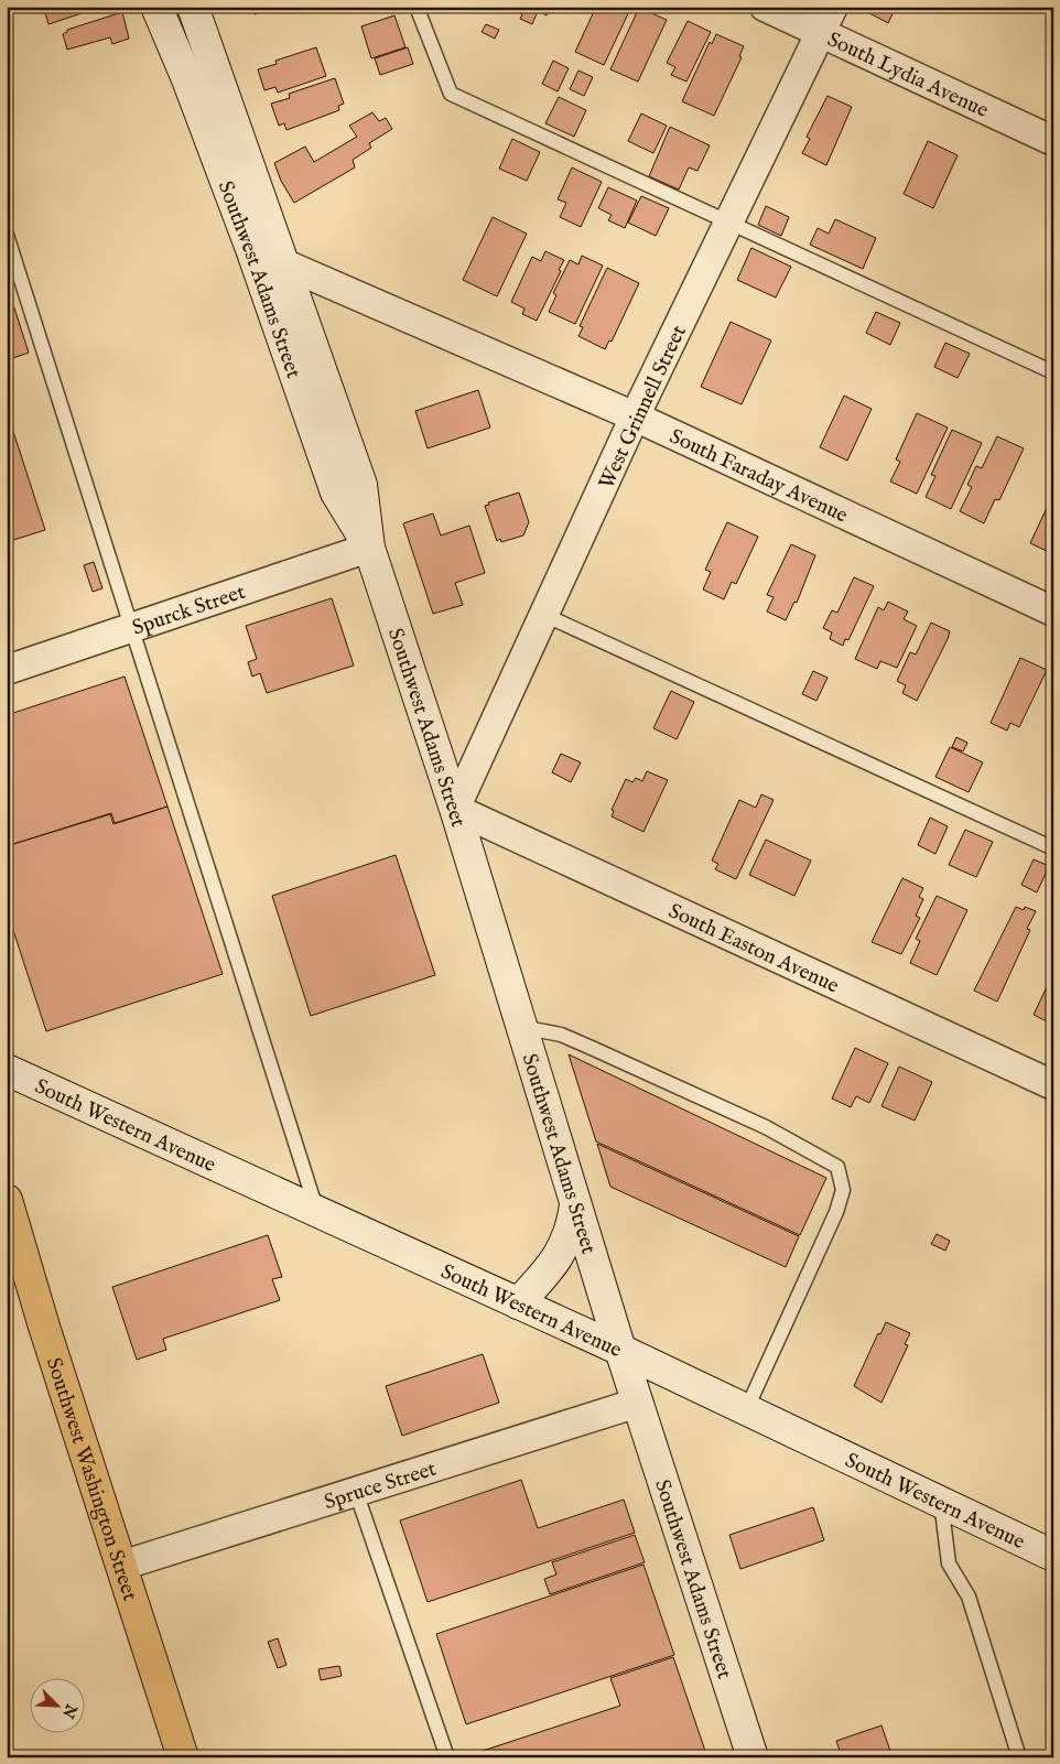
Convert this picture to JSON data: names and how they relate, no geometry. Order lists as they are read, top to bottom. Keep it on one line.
{"streets":{"main road":["Southwest Adams Street","South Western Avenue","Southwest Washington Street"],"street":["South Lydia Avenue","West Grinnell Street","South Faraday Avenue","Spurck Street","South Easton Avenue","Spruce Street"]},"crossings":[["South Lydia Avenue","West Grinnell Street"],["Southwest Adams Street","West Grinnell Street"],["Southwest Adams Street","South Faraday Avenue"],["Southwest Adams Street","Spurck Street"],["Southwest Adams Street","South Easton Avenue"],["Southwest Adams Street","South Western Avenue"],["Southwest Adams Street","Spruce Street"],["West Grinnell Street","South Faraday Avenue"],["West Grinnell Street","South Easton Avenue"],["Southwest Washington Street","Spruce Street"]],"north":"bottom right"}
